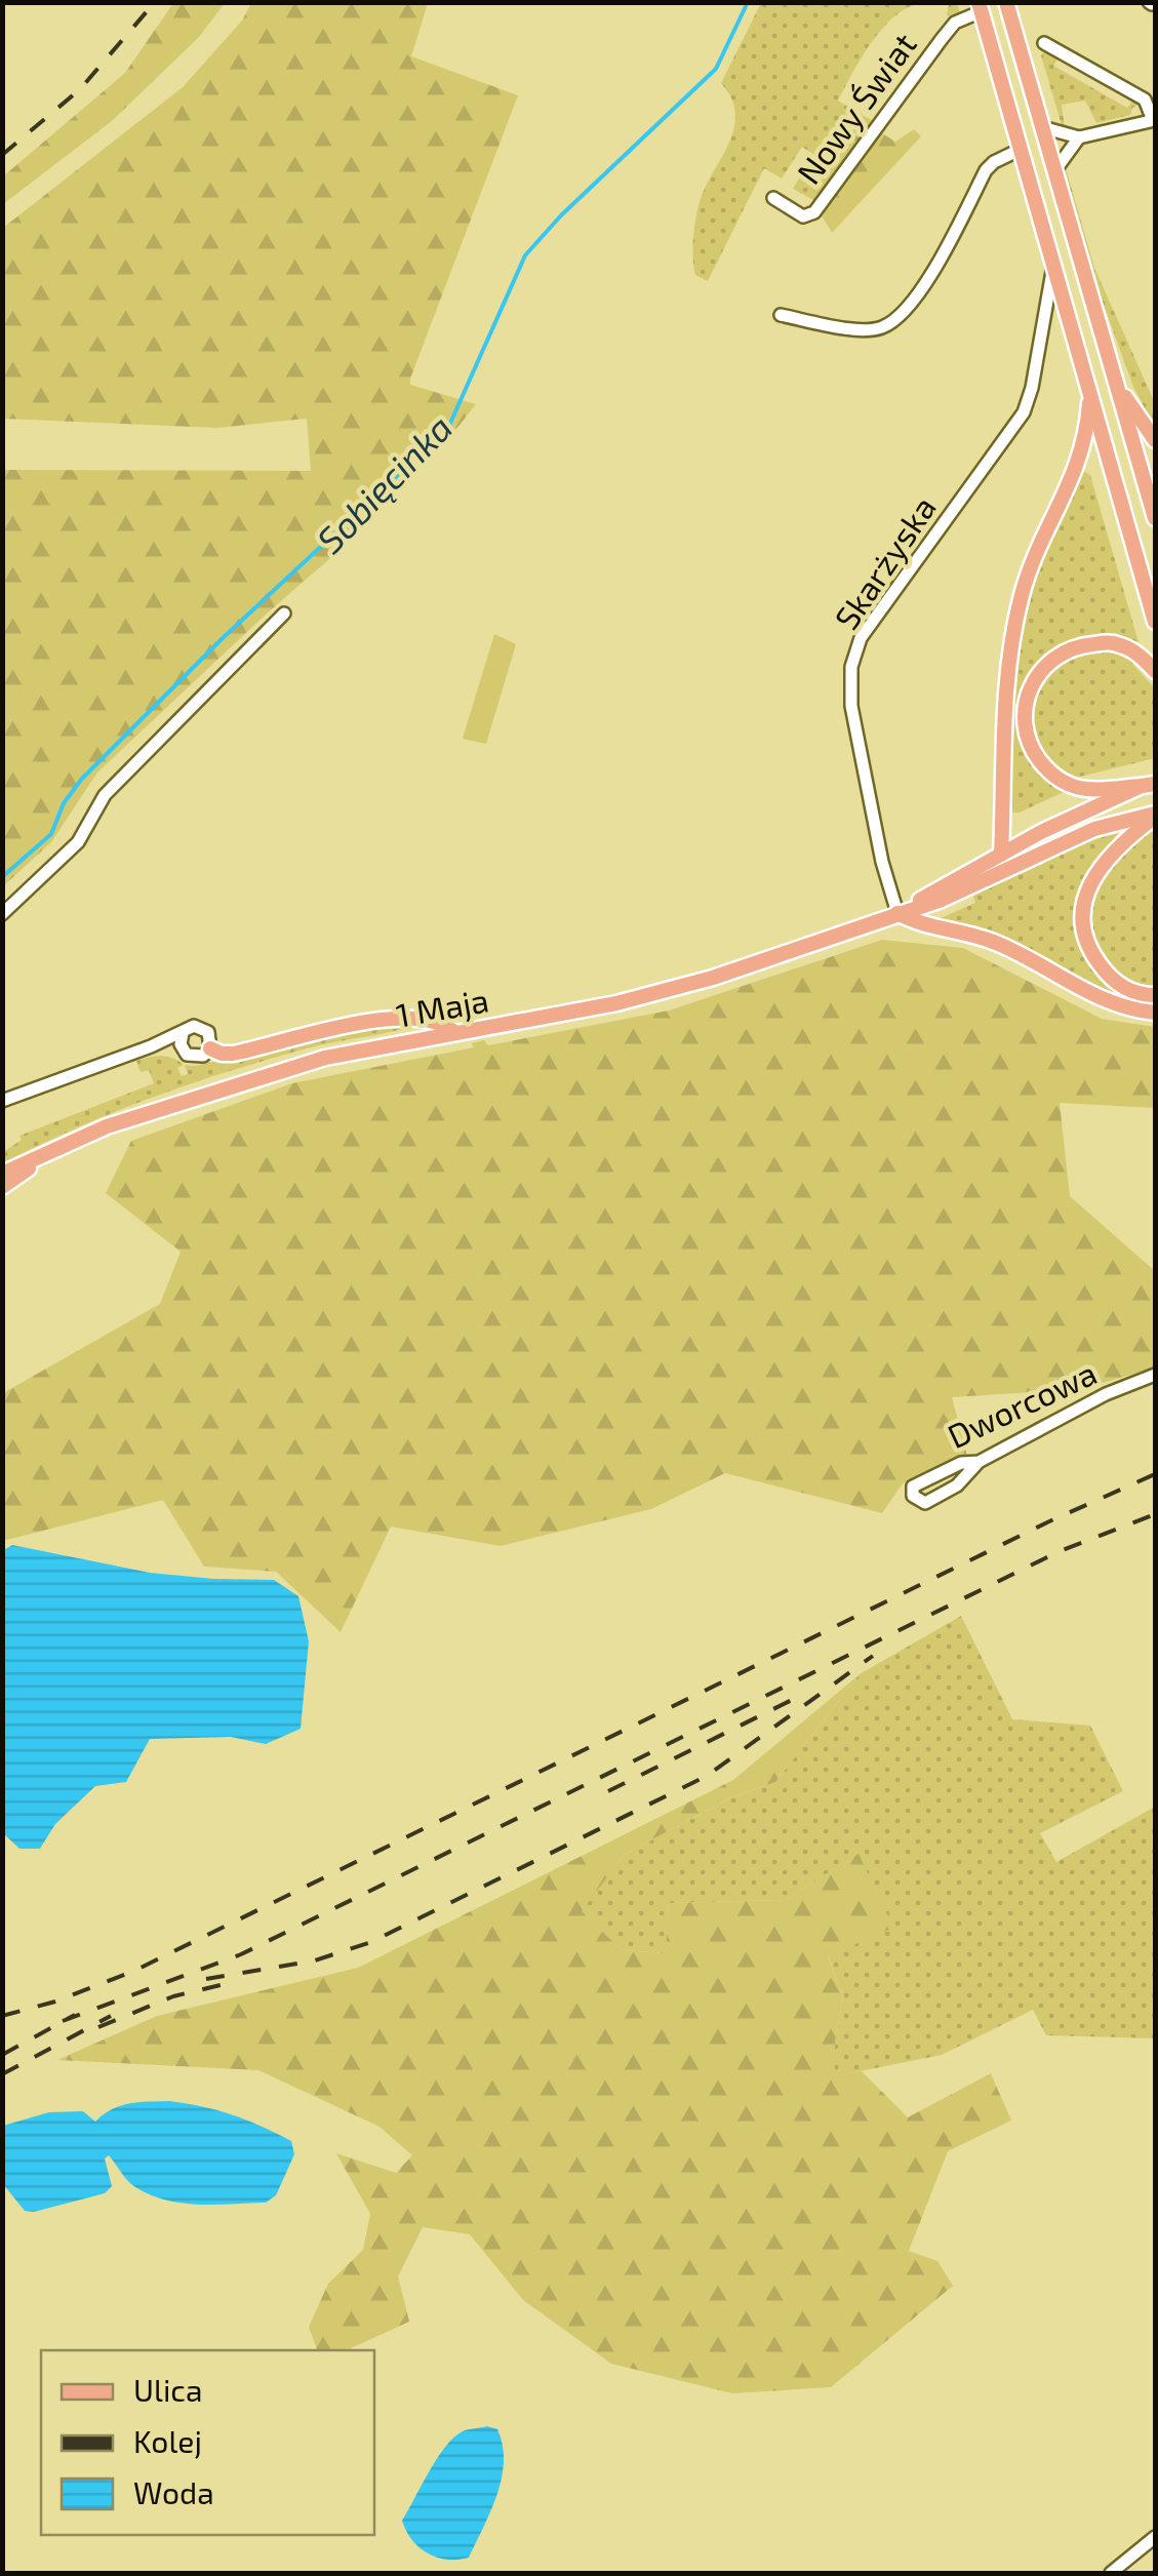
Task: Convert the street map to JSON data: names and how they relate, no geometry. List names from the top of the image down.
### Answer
{
  "streets": {
    "main road": ["1 Maja"],
    "street": ["Nowy Świat", "Skarżyska", "Dworcowa"]
  },
  "crossings": [
    ["Skarżyska", "1 Maja"]
  ],
  "water": ["Sobięcinka"],
  "legend": ["Ulica", "Kolej", "Woda"]
}
